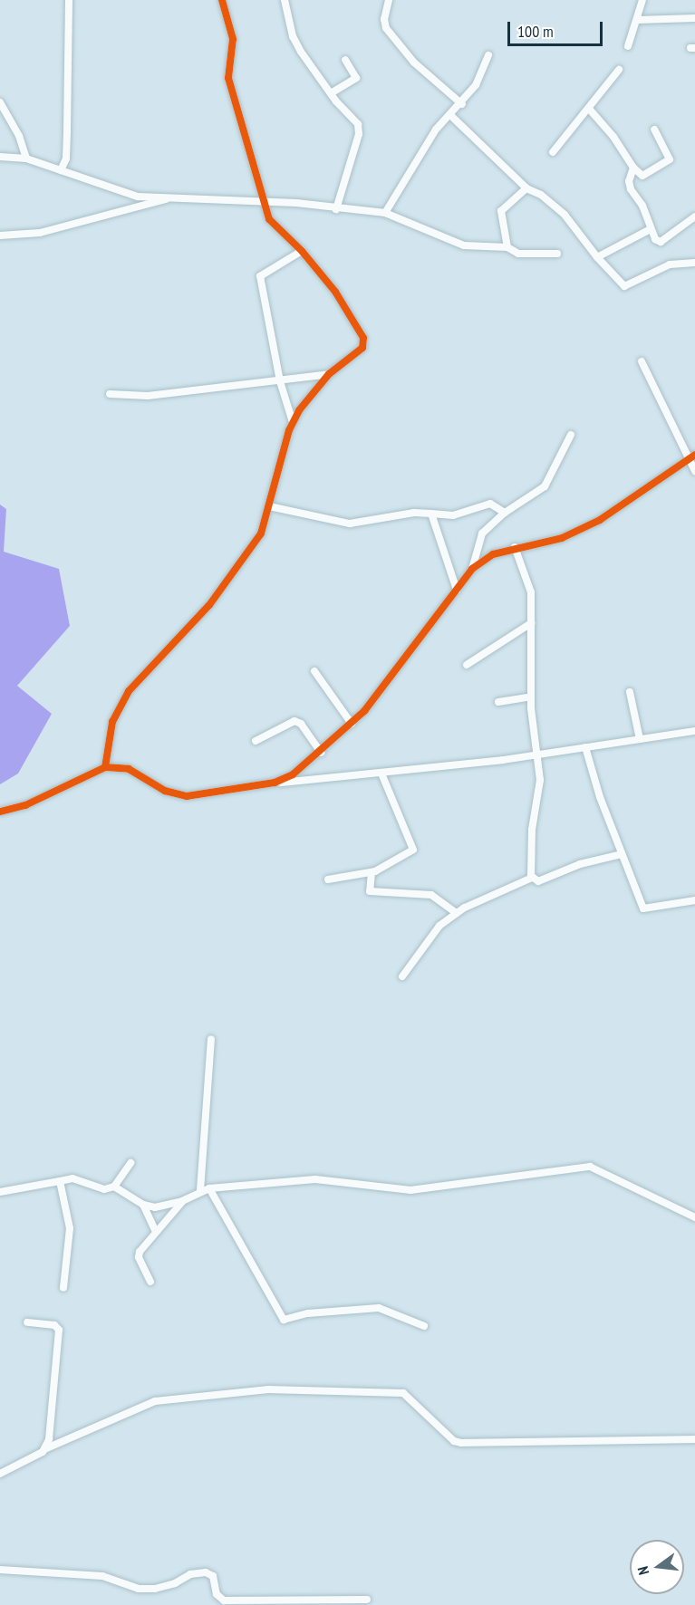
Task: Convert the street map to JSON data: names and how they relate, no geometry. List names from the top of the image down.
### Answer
{
  "scale_bar": "100 m",
  "north": "left"
}
